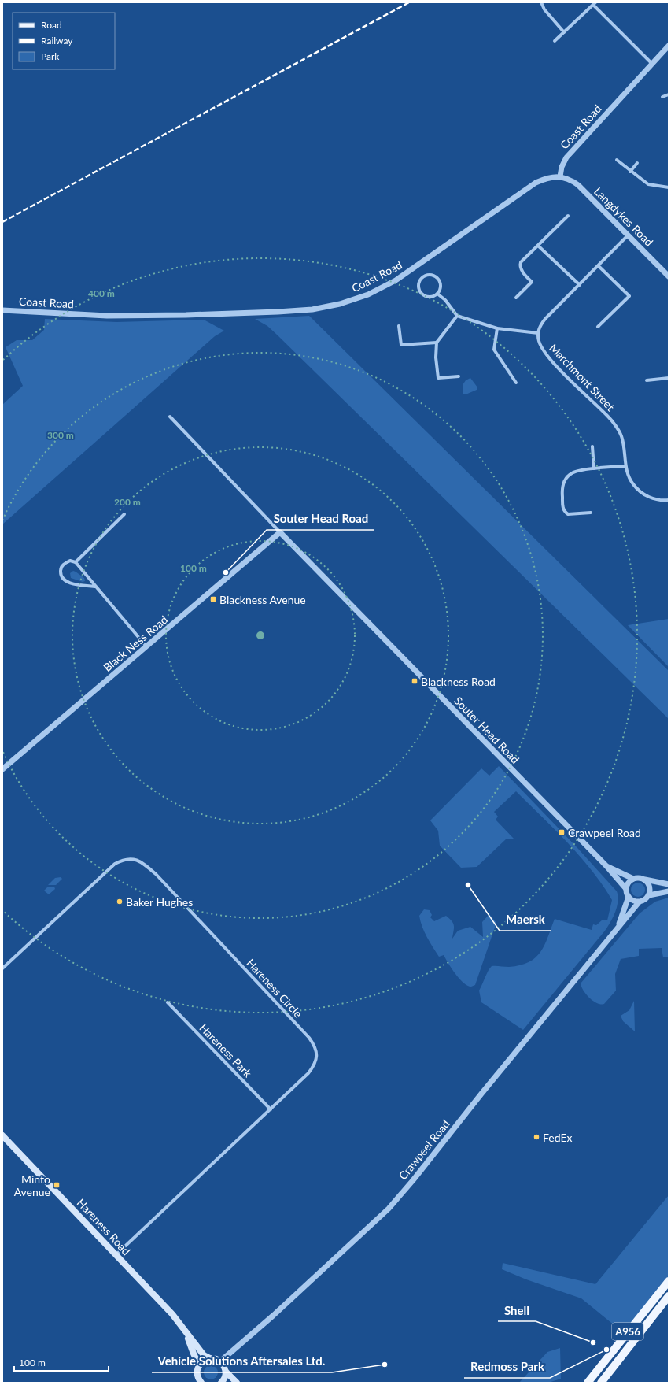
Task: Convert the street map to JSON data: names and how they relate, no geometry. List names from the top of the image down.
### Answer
{
  "streets": {
    "main road": ["Hareness Road", "A956"],
    "street": [
      "Coast Road",
      "Langdykes Road",
      "Marchmont Street",
      "Black Ness Road",
      "Souter Head Road",
      "Hareness Circle",
      "Hareness Park",
      "Crawpeel Road"
    ]
  },
  "crossings": [
    ["Coast Road", "Langdykes Road"],
    ["Black Ness Road", "Souter Head Road"],
    ["Souter Head Road", "Crawpeel Road"],
    ["Hareness Circle", "Hareness Park"],
    ["Hareness Circle", "Hareness Road"]
  ],
  "places": {
    "other": [
      "Souter Head Road",
      "Maersk",
      "Baker Hughes",
      "FedEx",
      "Shell",
      "Redmoss Park",
      "Vehicle Solutions Aftersales Ltd."
    ],
    "transit": [
      "Blackness Avenue",
      "Blackness Road",
      "Crawpeel Road",
      "Minto Avenue"
    ]
  },
  "legend": ["Road", "Railway", "Park"],
  "scale_bar": "100 m",
  "rings": [
    "400 m",
    "300 m",
    "200 m",
    "100 m"
  ]
}
